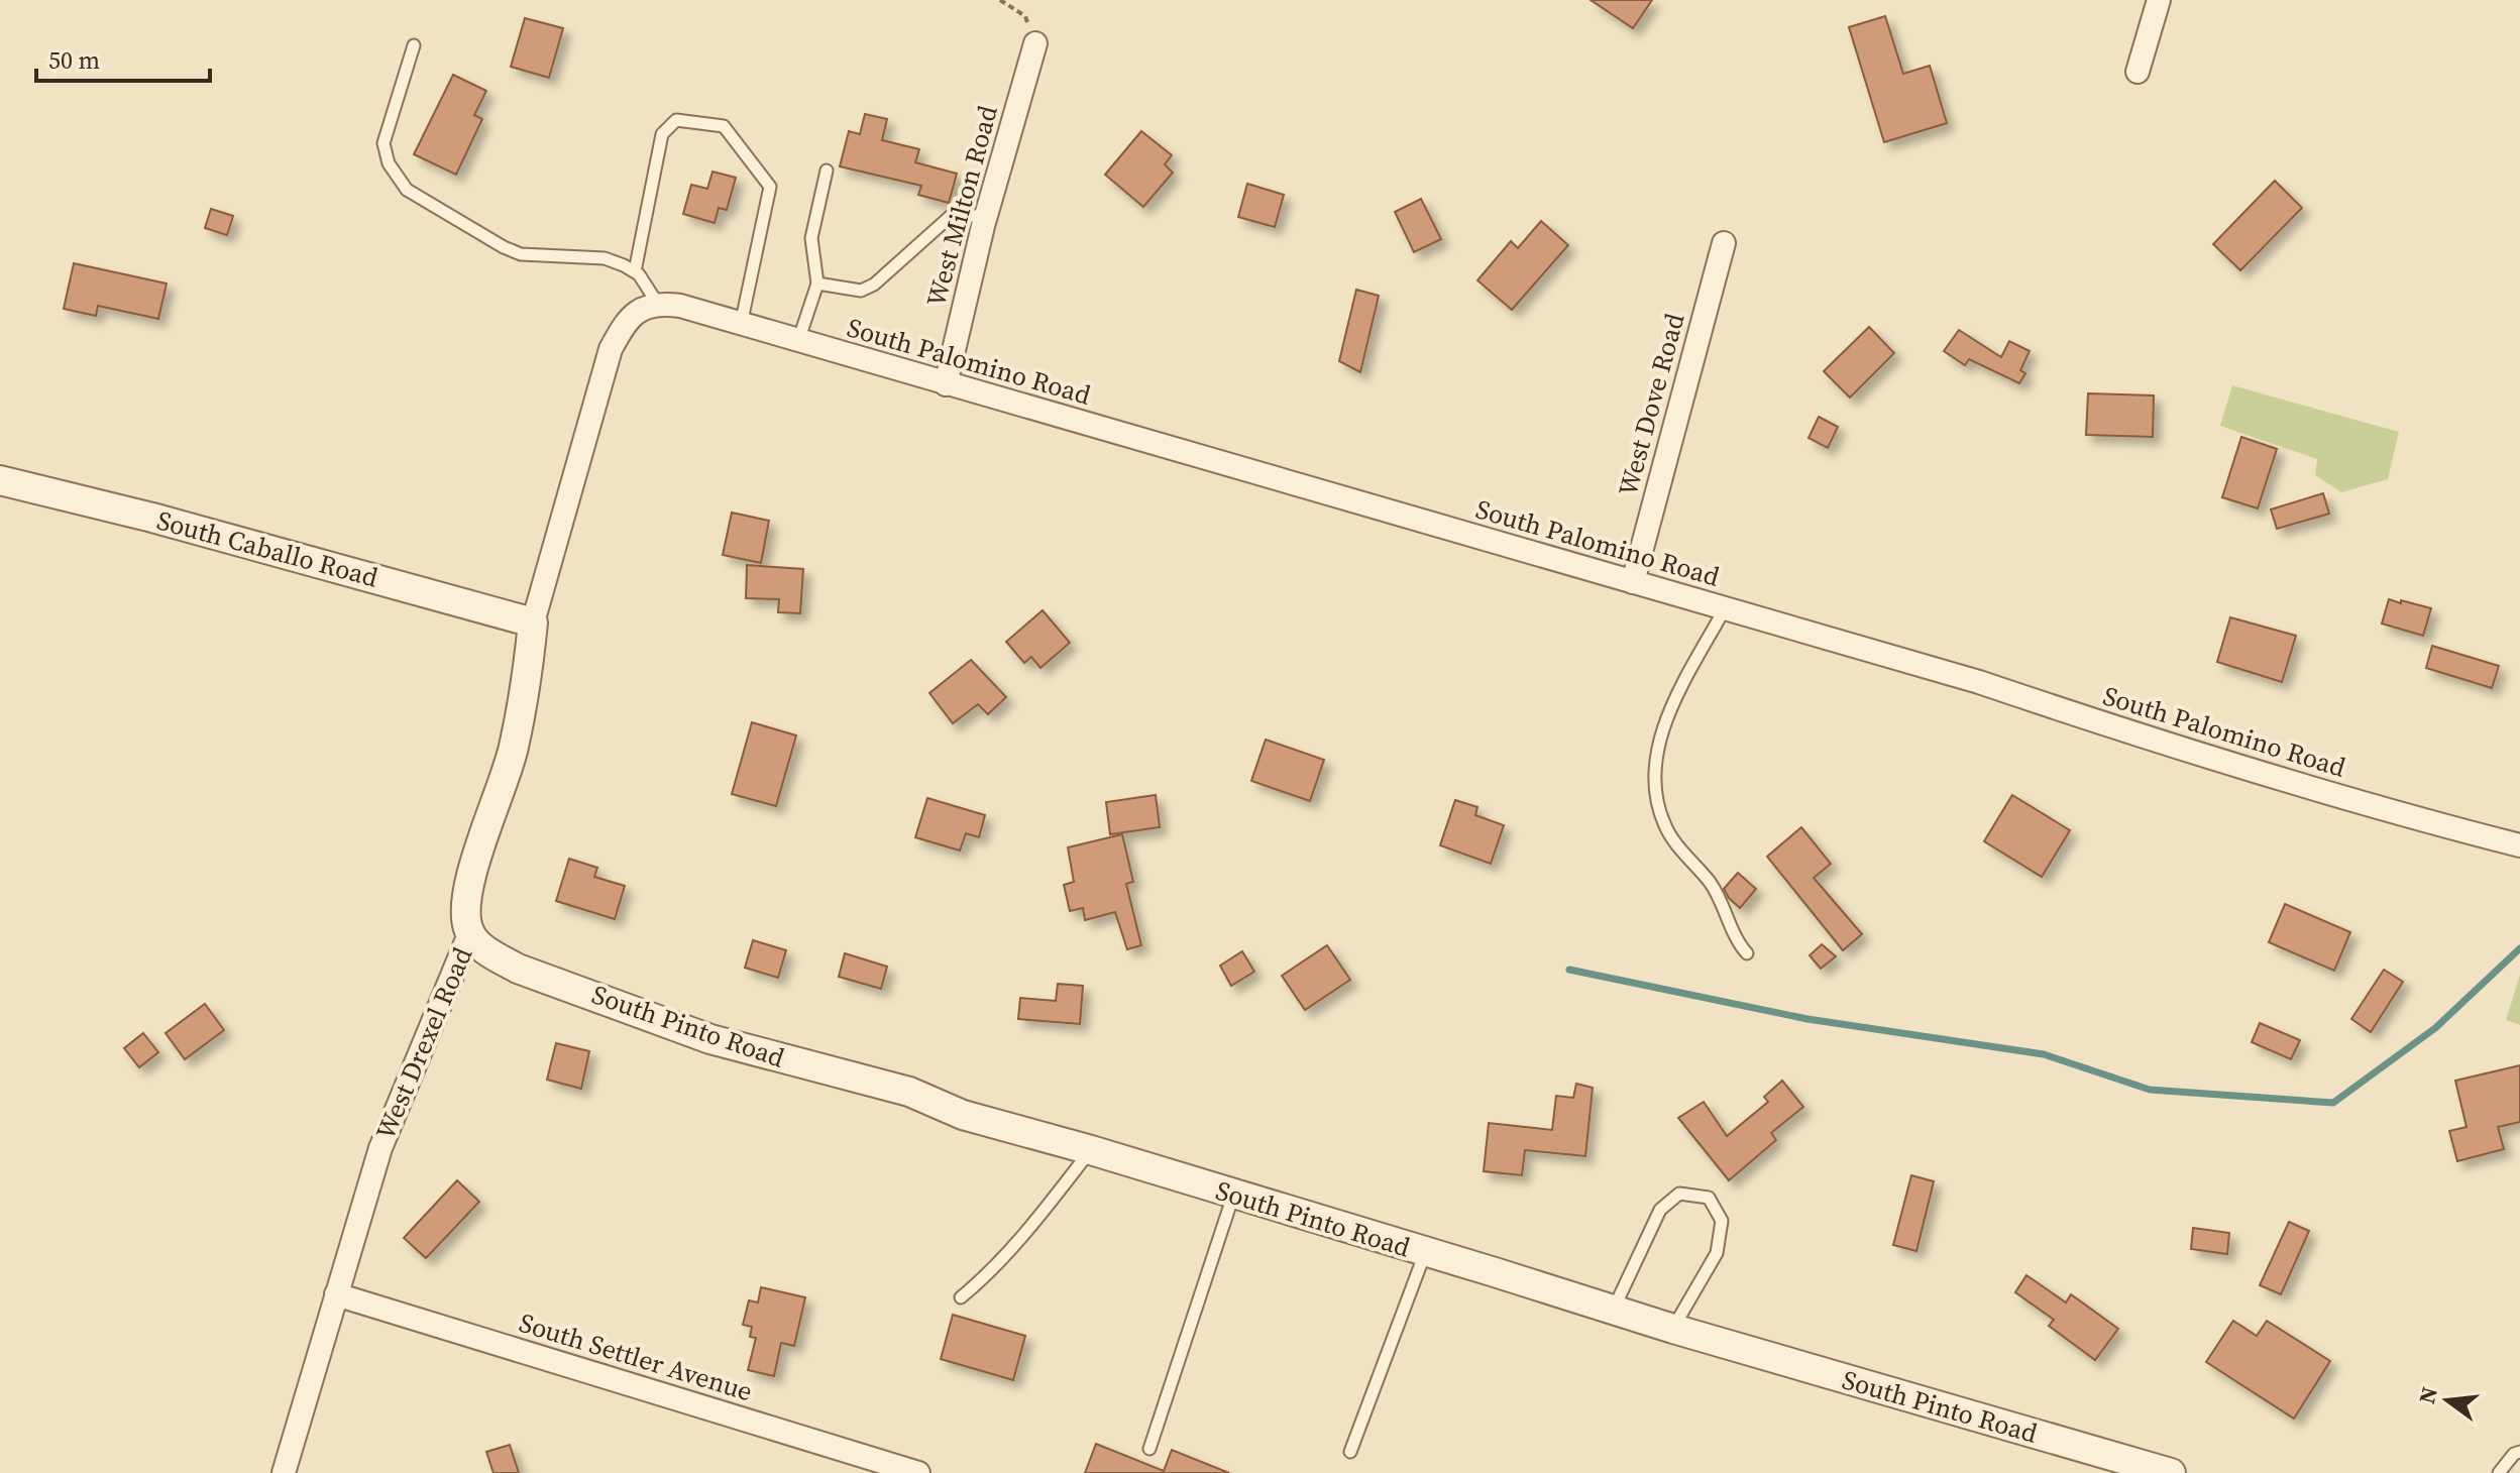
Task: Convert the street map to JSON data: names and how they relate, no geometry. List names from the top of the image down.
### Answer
{
  "streets": {
    "street": [
      "West Milton Road",
      "South Palomino Road",
      "West Dove Road",
      "South Caballo Road",
      "South Pinto Road",
      "West Drexel Road",
      "South Settler Avenue"
    ]
  },
  "crossings": [
    ["West Milton Road", "South Palomino Road"],
    ["South Palomino Road", "West Dove Road"],
    ["South Palomino Road", "West Drexel Road"],
    ["South Caballo Road", "West Drexel Road"],
    ["South Pinto Road", "West Drexel Road"],
    ["West Drexel Road", "South Settler Avenue"]
  ],
  "scale_bar": "50 m",
  "north": "left"
}
